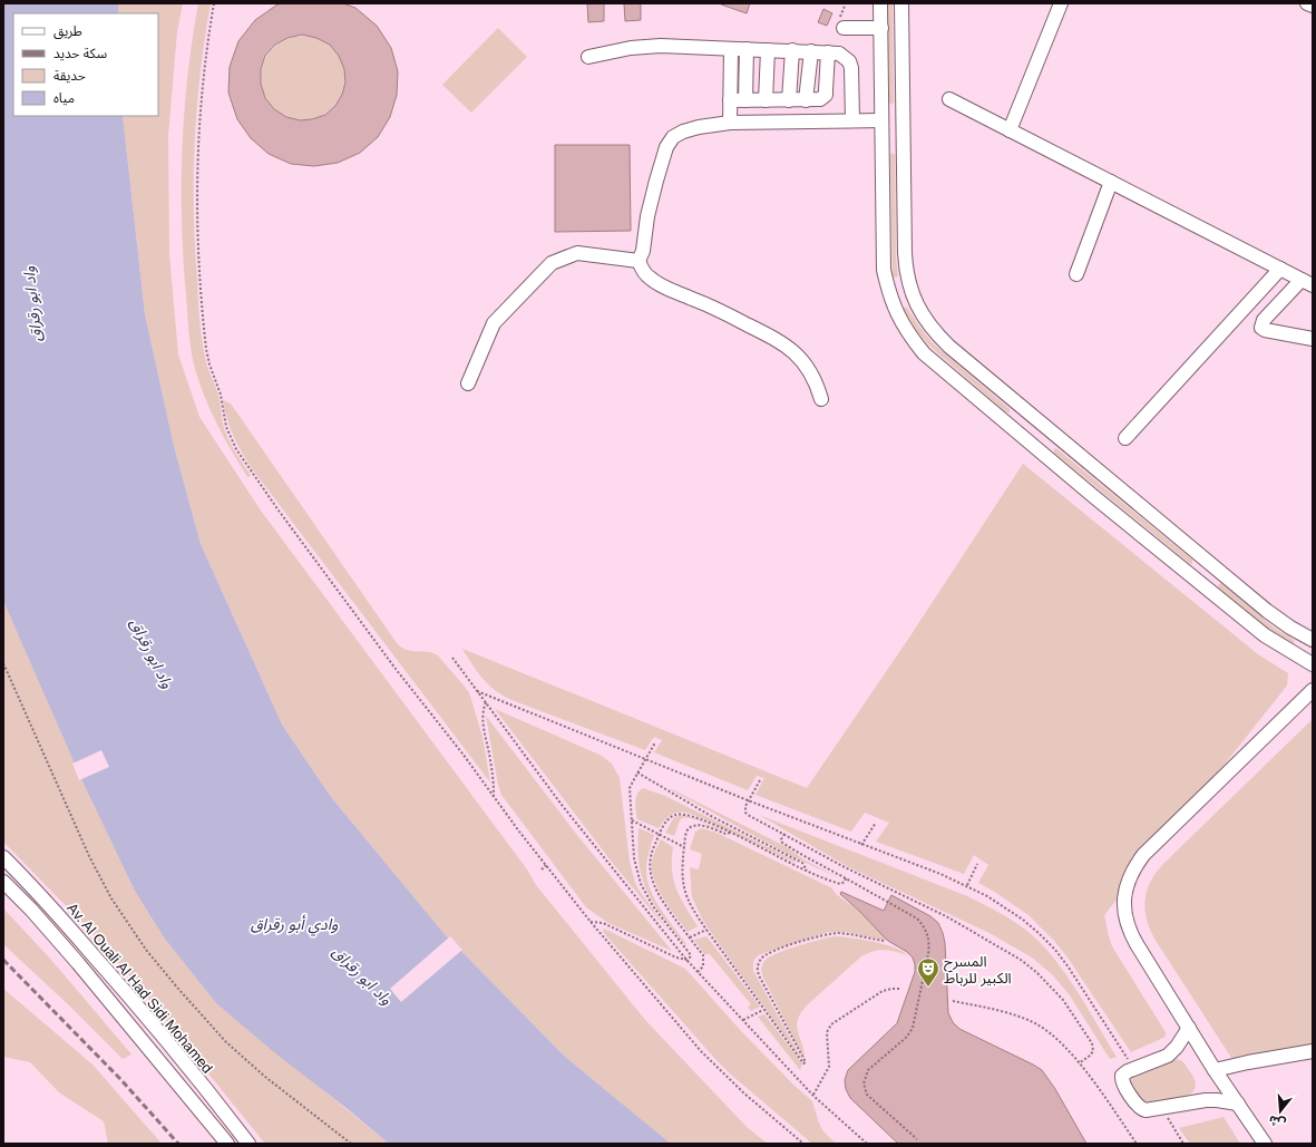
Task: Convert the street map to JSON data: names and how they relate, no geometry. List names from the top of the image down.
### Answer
{
  "streets": {
    "street": ["Av. Al Ouali Al Had Sidi Mohamed"]
  },
  "water": ["واد ابو رقراق", "وادي أبو رقراق"],
  "places": {
    "theatre": ["المسرح الكبير للرباط"]
  },
  "legend": [
    "طريق",
    "سكة حديد",
    "حديقة",
    "مياه"
  ],
  "north": "bottom"
}
